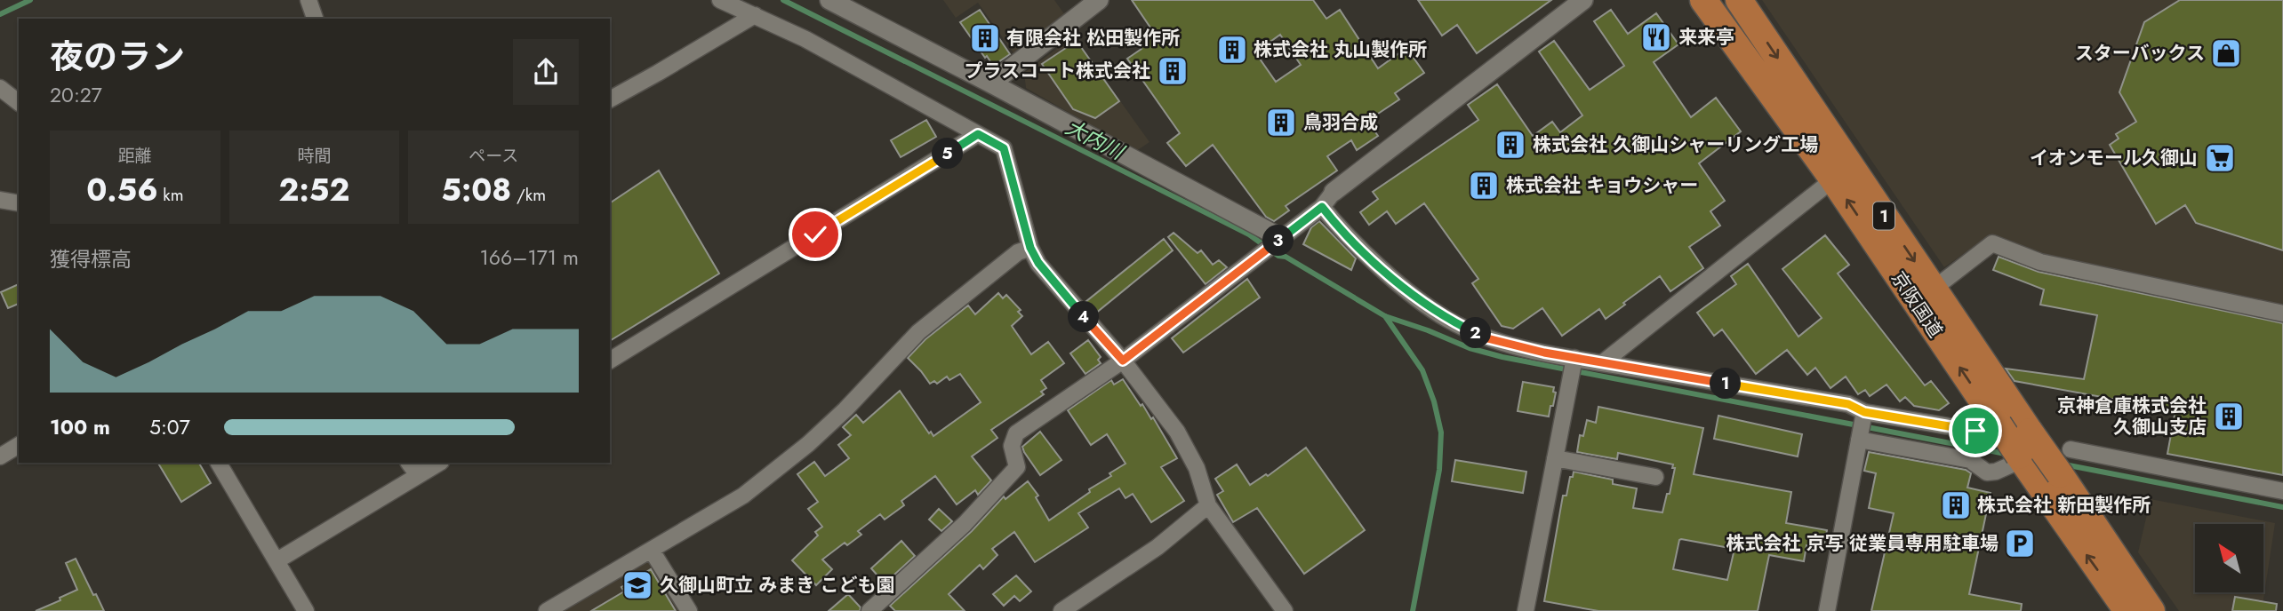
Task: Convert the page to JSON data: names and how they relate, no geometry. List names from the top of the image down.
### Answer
{
  "streets": {
    "highway": ["1", "京阪国道"]
  },
  "water": ["大内川"],
  "places": {
    "restaurant": ["来来亭"],
    "building": [
      "有限会社 松田製作所",
      "株式会社 丸山製作所",
      "プラスコート株式会社",
      "鳥羽合成",
      "株式会社 久御山シャーリング工場",
      "株式会社 キョウシャー",
      "京神倉庫株式会社 久御山支店",
      "株式会社 新田製作所"
    ],
    "shop": ["スターバックス"],
    "supermarket": ["イオンモール久御山"],
    "parking": ["株式会社 京写 従業員専用駐車場"],
    "school or university": ["久御山町立 みまき こども園"]
  },
  "north": "top left",
  "page": {
    "heading": ["夜のラン", "20:27"],
    "stats": [
      ["距離", "0.56 km"],
      ["時間", "2:52"],
      ["ペース", "5:08 /km"]
    ],
    "pins": [
      "5",
      "3",
      "4",
      "2",
      "1"
    ],
    "chart": ["獲得標高", "166–171 m"],
    "list": [
      {
        "name": "100 m",
        "note": "5:07"
      }
    ]
  }
}
